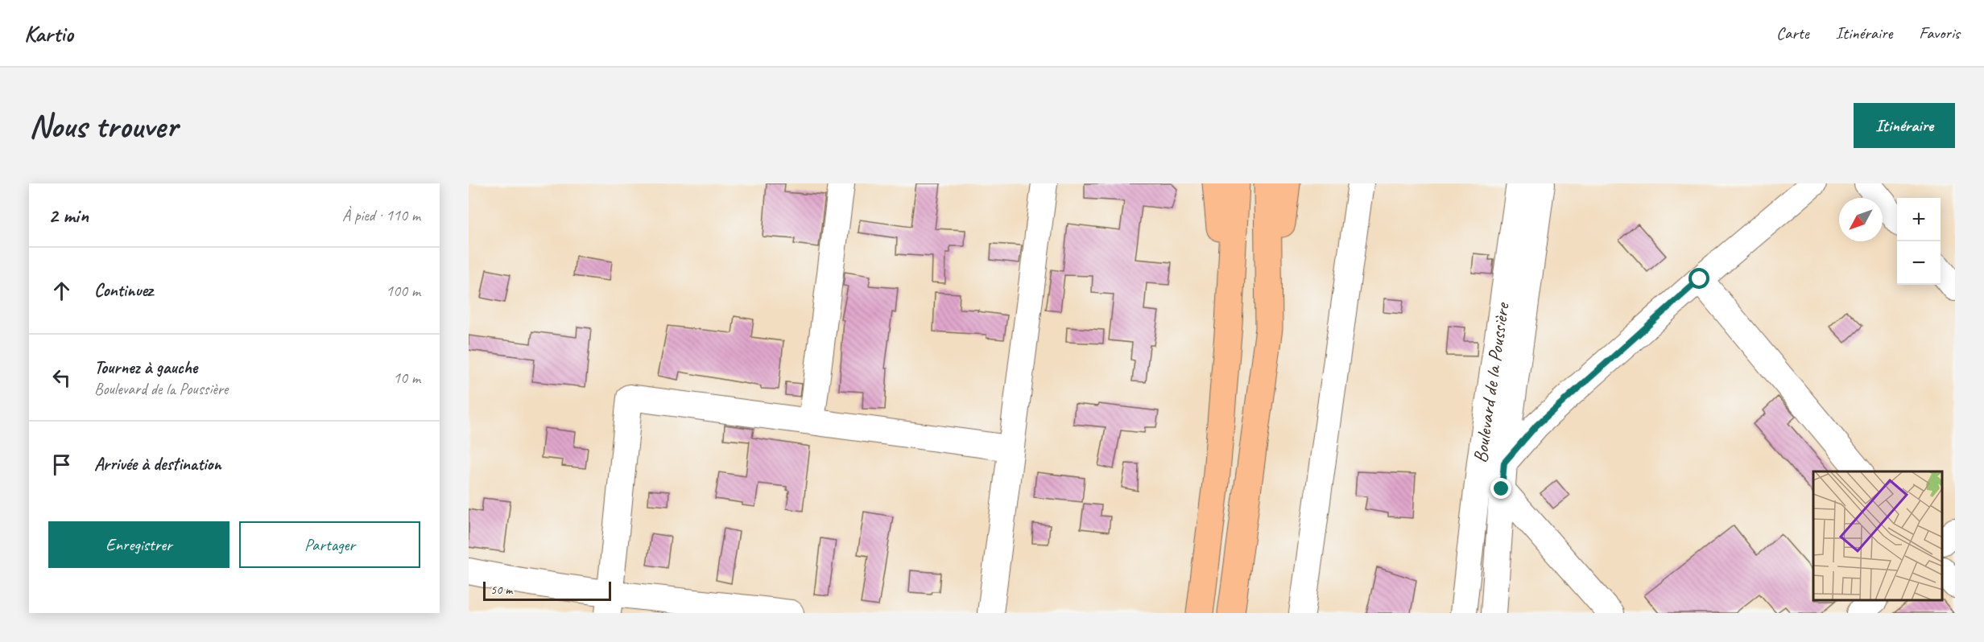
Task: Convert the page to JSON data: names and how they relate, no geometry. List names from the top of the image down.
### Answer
{
  "streets": {
    "street": ["Boulevard de la Poussière"]
  },
  "scale_bar": "50 m",
  "north": "bottom left",
  "page": {
    "header": "Kartio",
    "nav": ["Carte", "Itinéraire", "Favoris"],
    "buttons": [
      "Itinéraire",
      ["Enregistrer", "Partager"]
    ],
    "title": "Nous trouver",
    "heading": ["2 min", "À pied · 110 m"],
    "map_buttons": ["+", "−"],
    "list": [
      ["Continuez", "100 m"],
      ["Tournez à gauche", "Boulevard de la Poussière", "10 m"],
      "Arrivée à destination"
    ],
    "scale": "50 m"
  }
}
